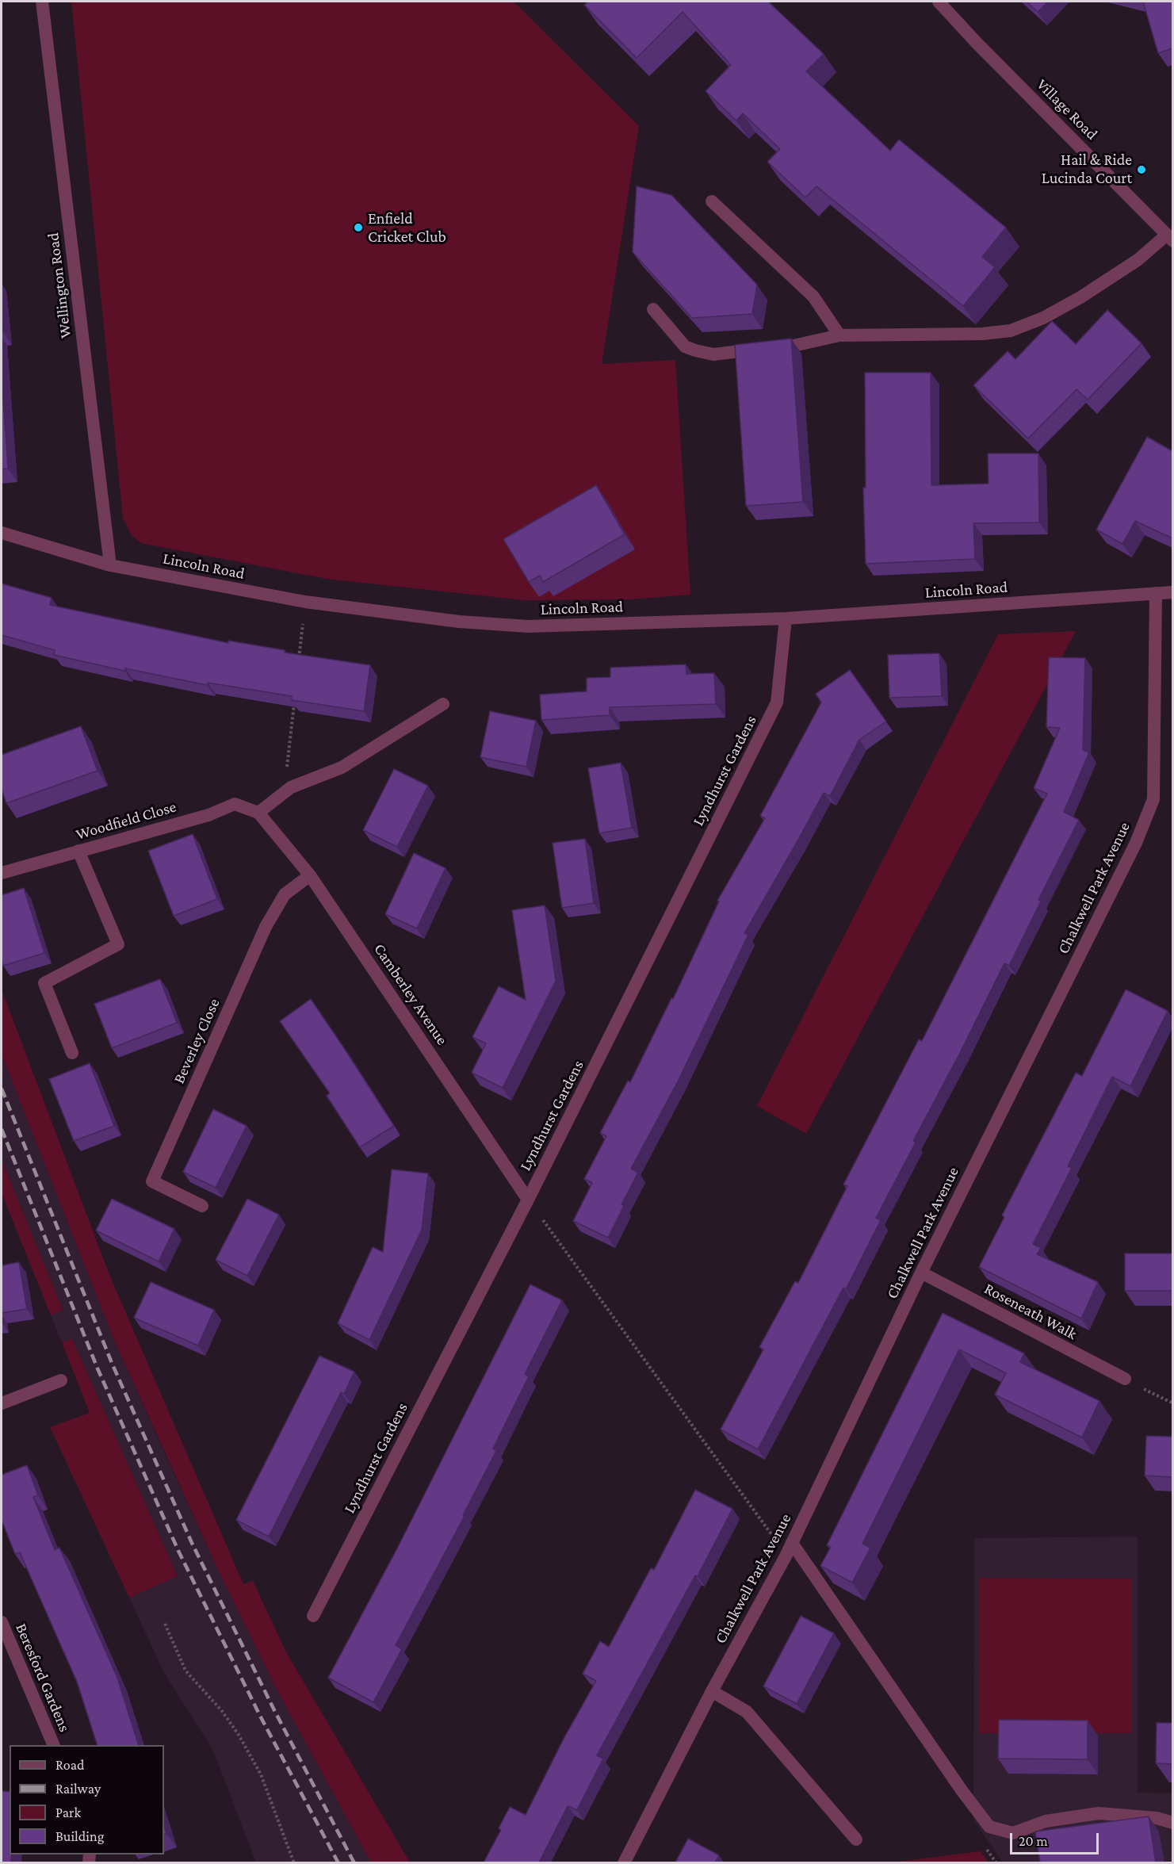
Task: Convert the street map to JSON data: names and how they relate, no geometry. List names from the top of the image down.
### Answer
{
  "streets": {
    "street": [
      "Village Road",
      "Wellington Road",
      "Lincoln Road",
      "Lyndhurst Gardens",
      "Woodfield Close",
      "Chalkwell Park Avenue",
      "Camberley Avenue",
      "Beverley Close",
      "Roseneath Walk",
      "Beresford Gardens"
    ]
  },
  "crossings": [
    ["Wellington Road", "Lincoln Road"],
    ["Lincoln Road", "Lyndhurst Gardens"],
    ["Lincoln Road", "Chalkwell Park Avenue"],
    ["Lyndhurst Gardens", "Camberley Avenue"],
    ["Woodfield Close", "Camberley Avenue"],
    ["Chalkwell Park Avenue", "Roseneath Walk"],
    ["Camberley Avenue", "Beverley Close"]
  ],
  "places": ["Hail & Ride Lucinda Court", "Enfield Cricket Club"],
  "legend": [
    "Road",
    "Railway",
    "Park",
    "Building"
  ],
  "scale_bar": "20 m"
}
